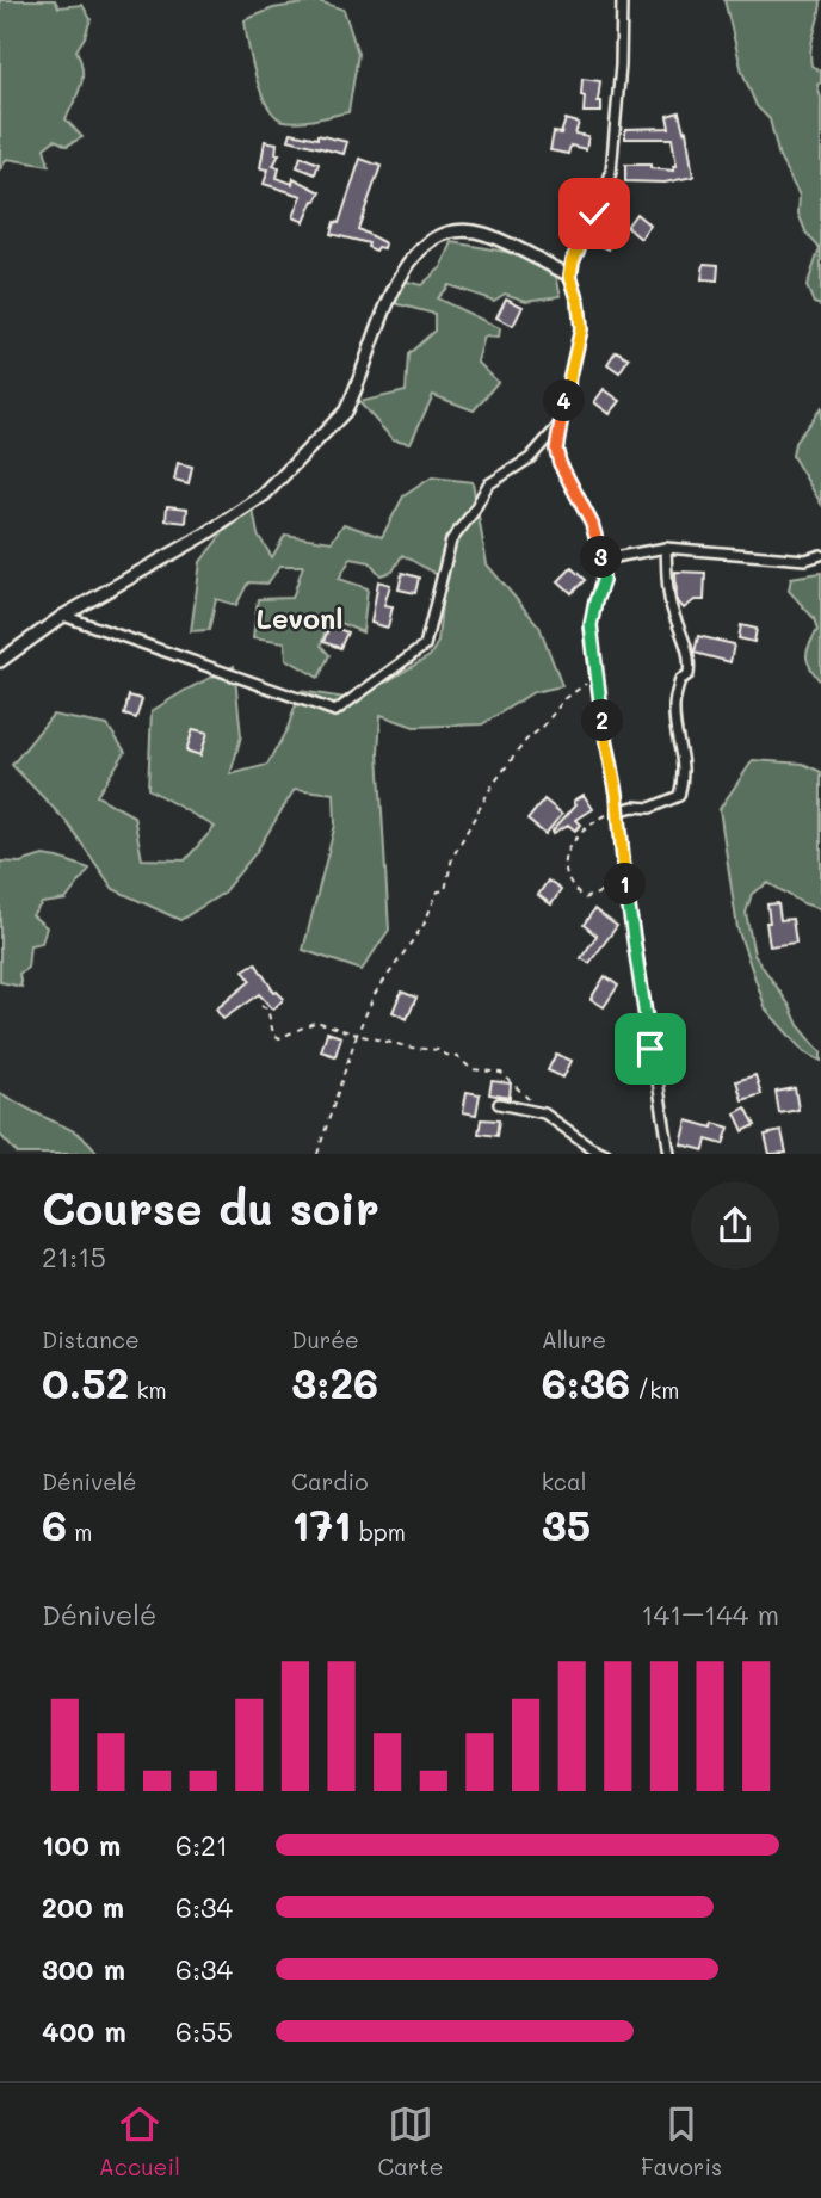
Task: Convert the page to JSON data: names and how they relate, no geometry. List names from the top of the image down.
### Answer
{
  "districts": ["Levonl"],
  "page": {
    "pins": [
      "4",
      "3",
      "2",
      "1"
    ],
    "heading": ["Course du soir", "21:15"],
    "stats": [
      ["Distance", "0.52 km"],
      ["Durée", "3:26"],
      ["Allure", "6:36 /km"],
      ["Dénivelé", "6 m"],
      ["Cardio", "171 bpm"],
      ["kcal", "35"]
    ],
    "chart": ["Dénivelé", "141–144 m"],
    "list": [
      {
        "name": "100 m",
        "note": "6:21"
      },
      {
        "name": "200 m",
        "note": "6:34"
      },
      {
        "name": "300 m",
        "note": "6:34"
      },
      {
        "name": "400 m",
        "note": "6:55"
      }
    ],
    "tabs": ["Accueil", "Carte", "Favoris"]
  }
}
